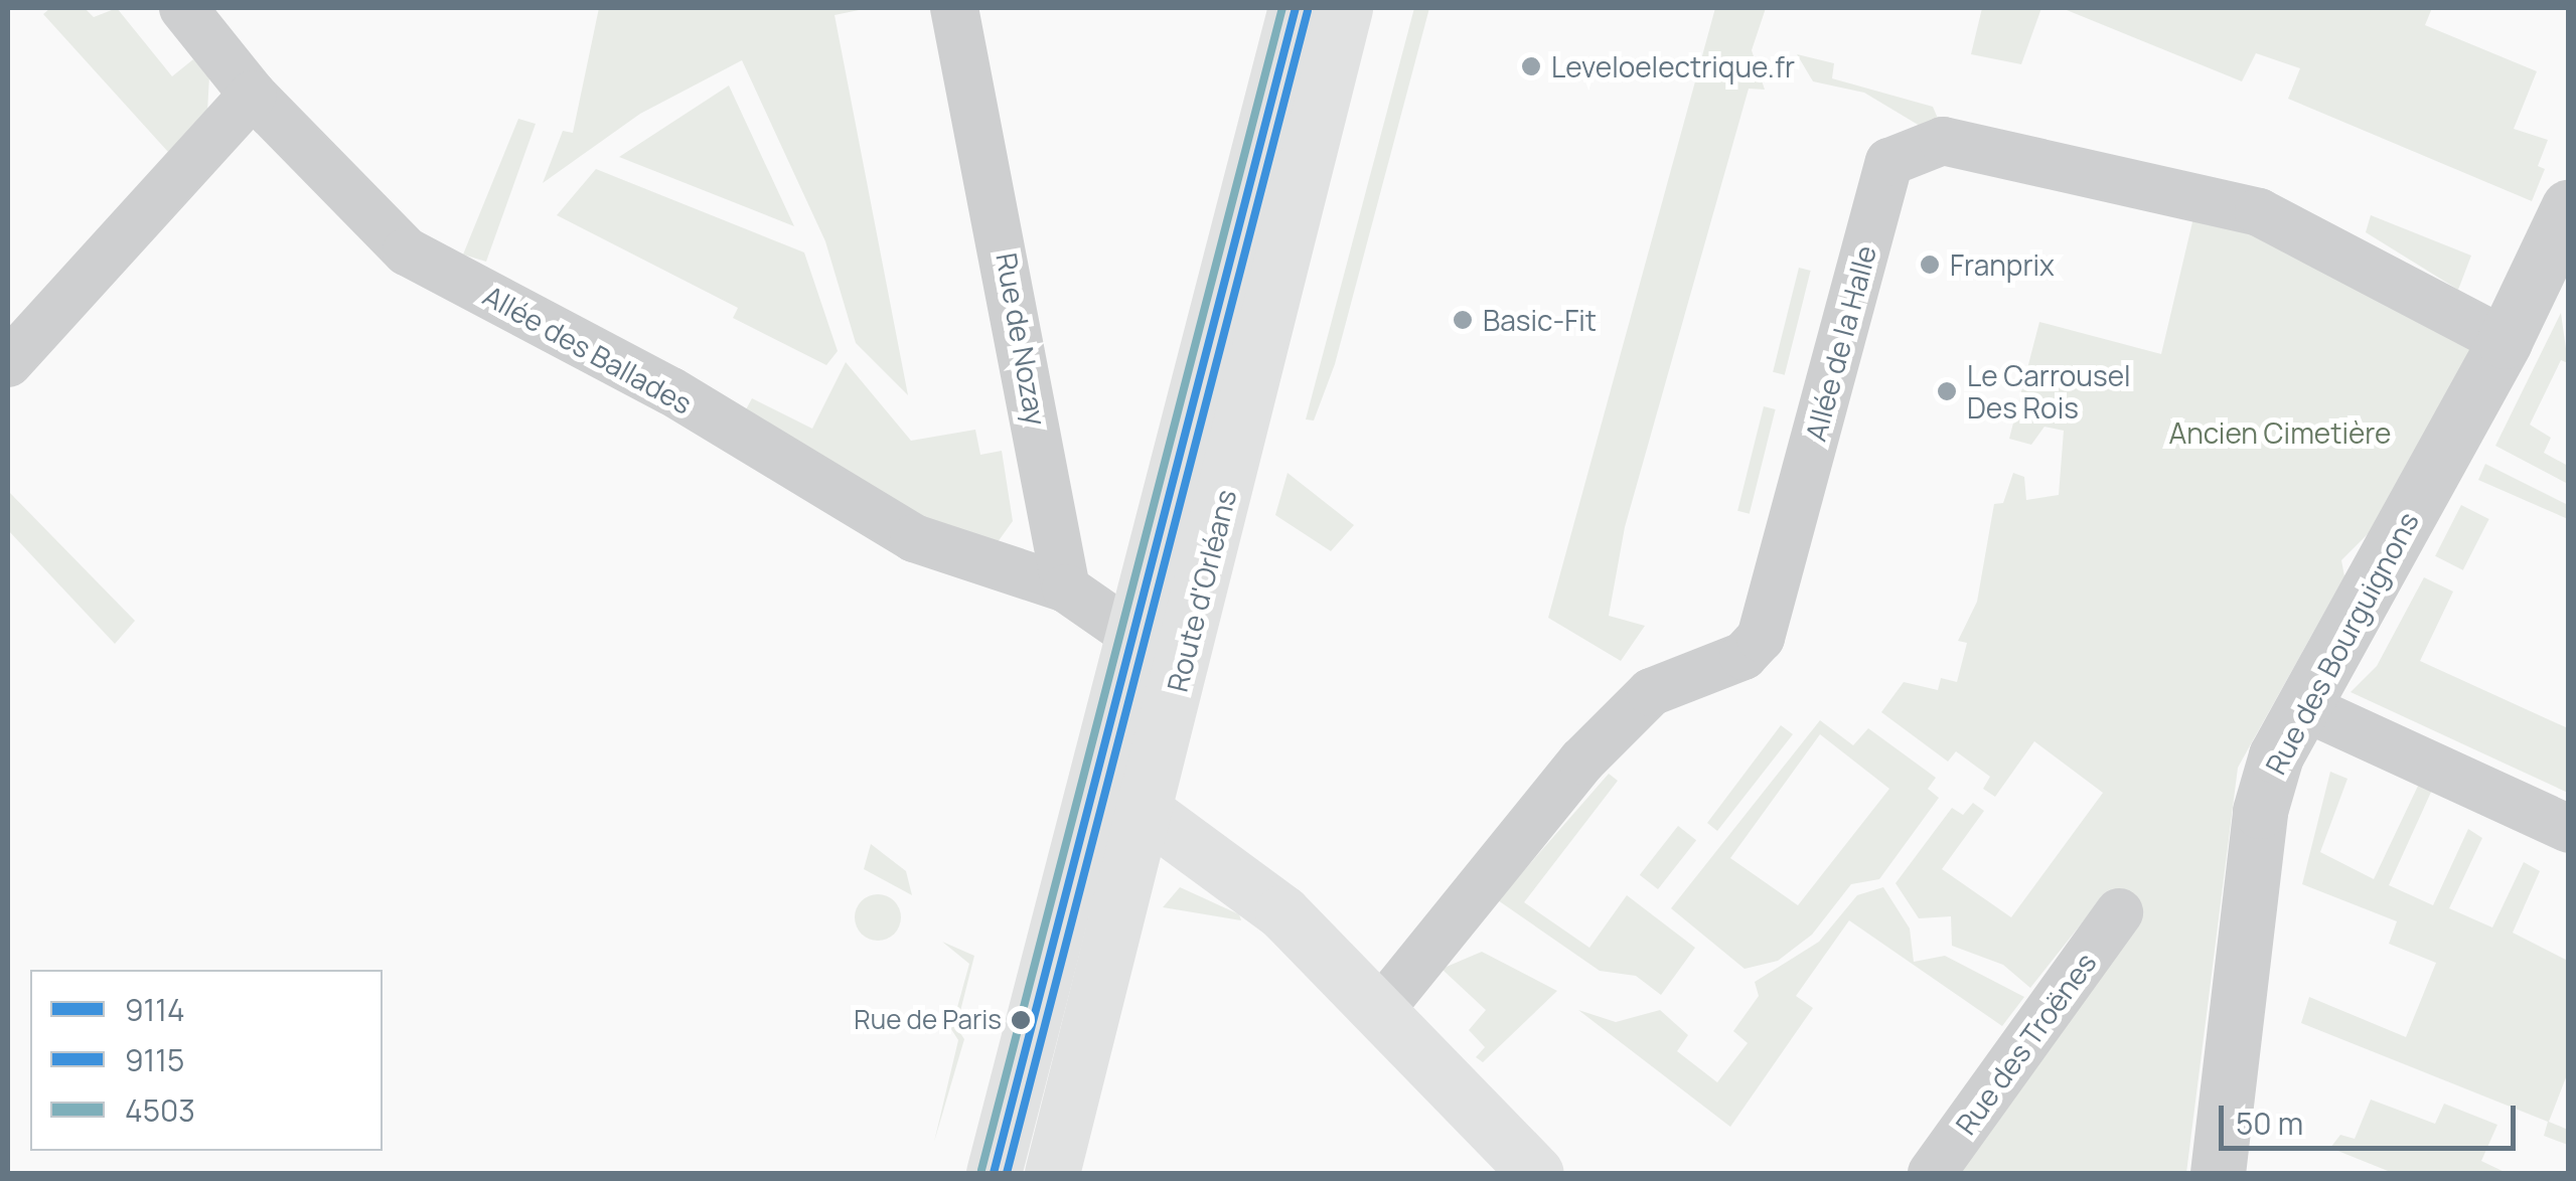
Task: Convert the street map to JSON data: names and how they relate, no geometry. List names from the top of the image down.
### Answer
{
  "streets": {
    "main road": ["Route d'Orléans"],
    "street": [
      "Rue de Nozay",
      "Allée de la Halle",
      "Allée des Ballades",
      "Rue des Bourguignons",
      "Rue des Troënes"
    ]
  },
  "crossings": [
    ["Rue de Nozay", "Allée des Ballades"],
    ["Allée de la Halle", "Rue des Bourguignons"]
  ],
  "parks": ["Ancien Cimetière"],
  "places": [
    "Leveloelectrique.fr",
    "Franprix",
    "Basic-Fit",
    "Le Carrousel Des Rois",
    "Rue de Paris"
  ],
  "lines": ["transit line 9114", "transit line 4503", "transit line 9115"],
  "legend": ["9114", "9115", "4503"],
  "scale_bar": "50 m"
}
